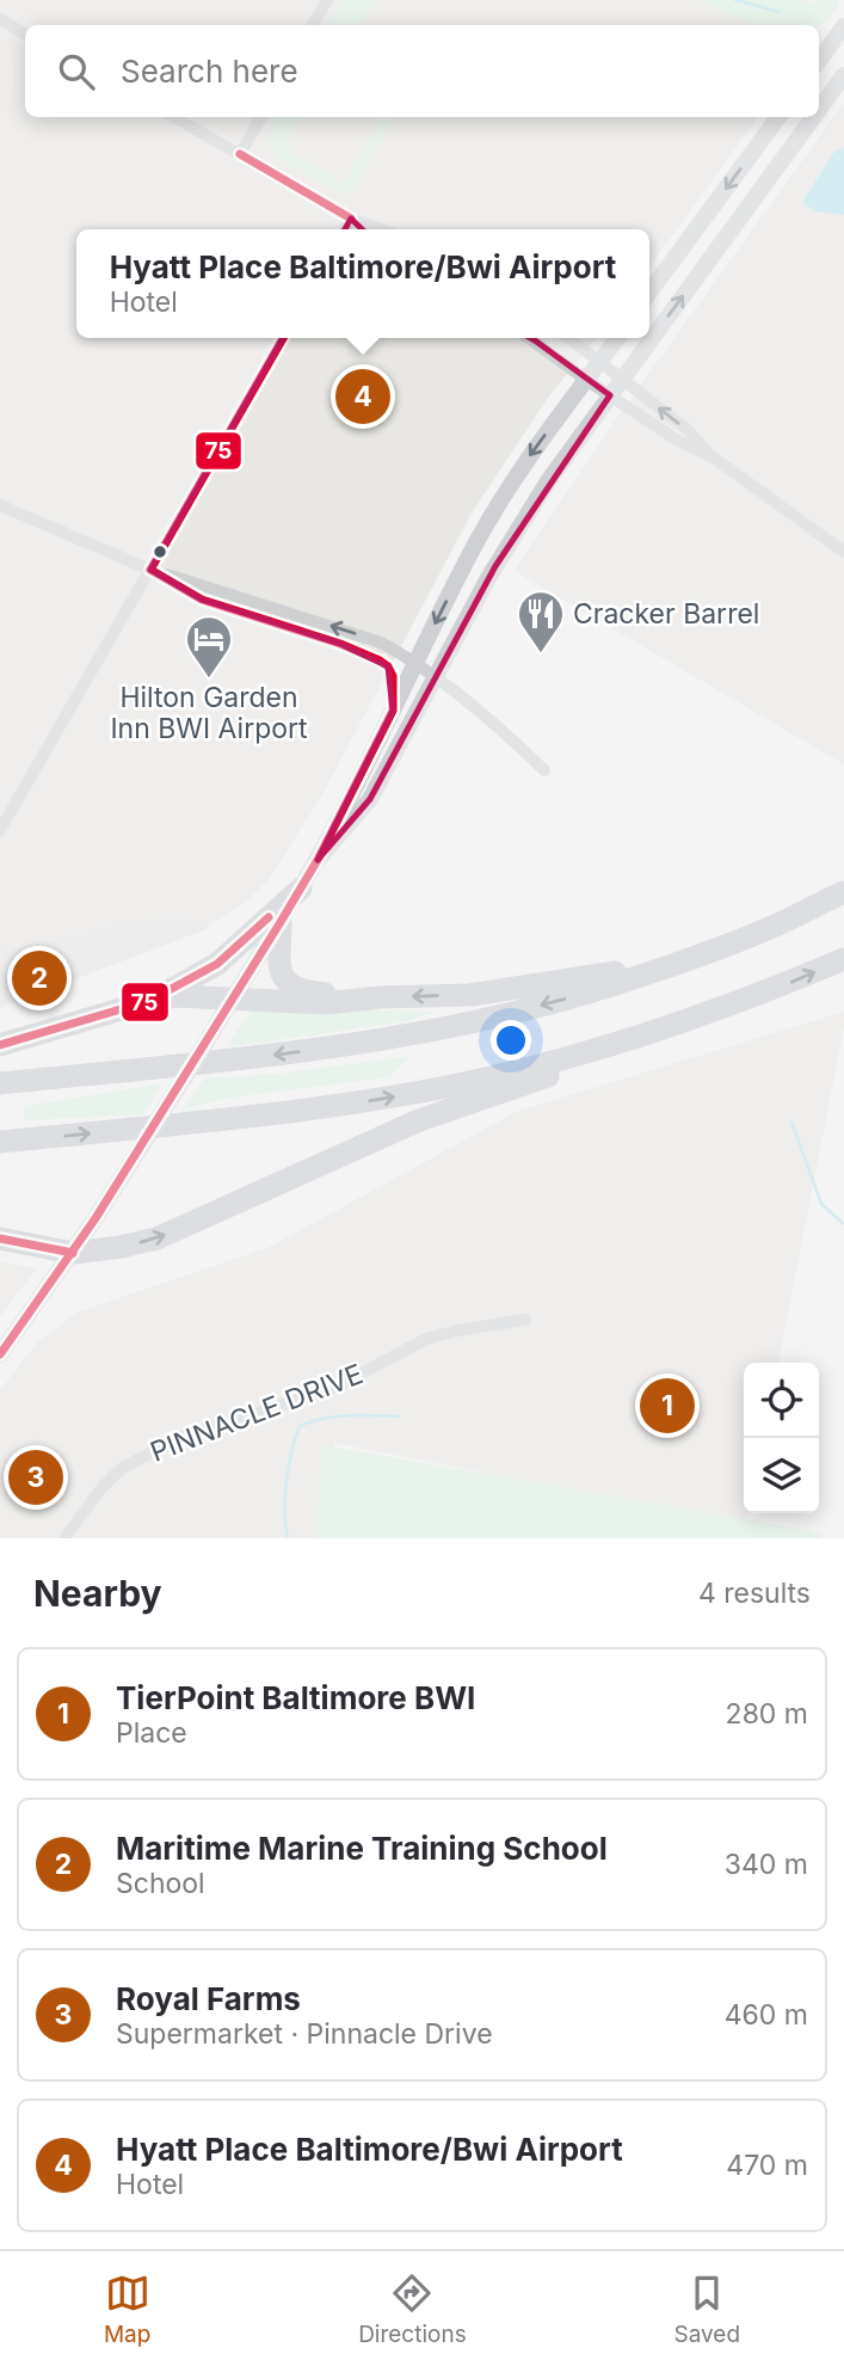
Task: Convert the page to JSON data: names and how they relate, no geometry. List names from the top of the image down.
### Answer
{
  "streets": {
    "street": ["PINNACLE DRIVE"]
  },
  "places": {
    "restaurant": ["Cracker Barrel"],
    "hotel": ["Hilton Garden Inn BWI Airport"]
  },
  "lines": ["transit line 75"],
  "page": {
    "search": "Search here",
    "popup": ["Hyatt Place Baltimore/Bwi Airport", "Hotel"],
    "pins": [
      "4",
      "2",
      "1",
      "3"
    ],
    "heading": ["Nearby", "4 results"],
    "list": [
      {
        "mark": "1",
        "name": "TierPoint Baltimore BWI",
        "note": "Place",
        "value": "280 m"
      },
      {
        "mark": "2",
        "name": "Maritime Marine Training School",
        "note": "School",
        "value": "340 m"
      },
      {
        "mark": "3",
        "name": "Royal Farms",
        "note": "Supermarket · Pinnacle Drive",
        "value": "460 m"
      },
      {
        "mark": "4",
        "name": "Hyatt Place Baltimore/Bwi Airport",
        "note": "Hotel",
        "value": "470 m"
      }
    ],
    "nav": ["Map", "Directions", "Saved"]
  }
}
